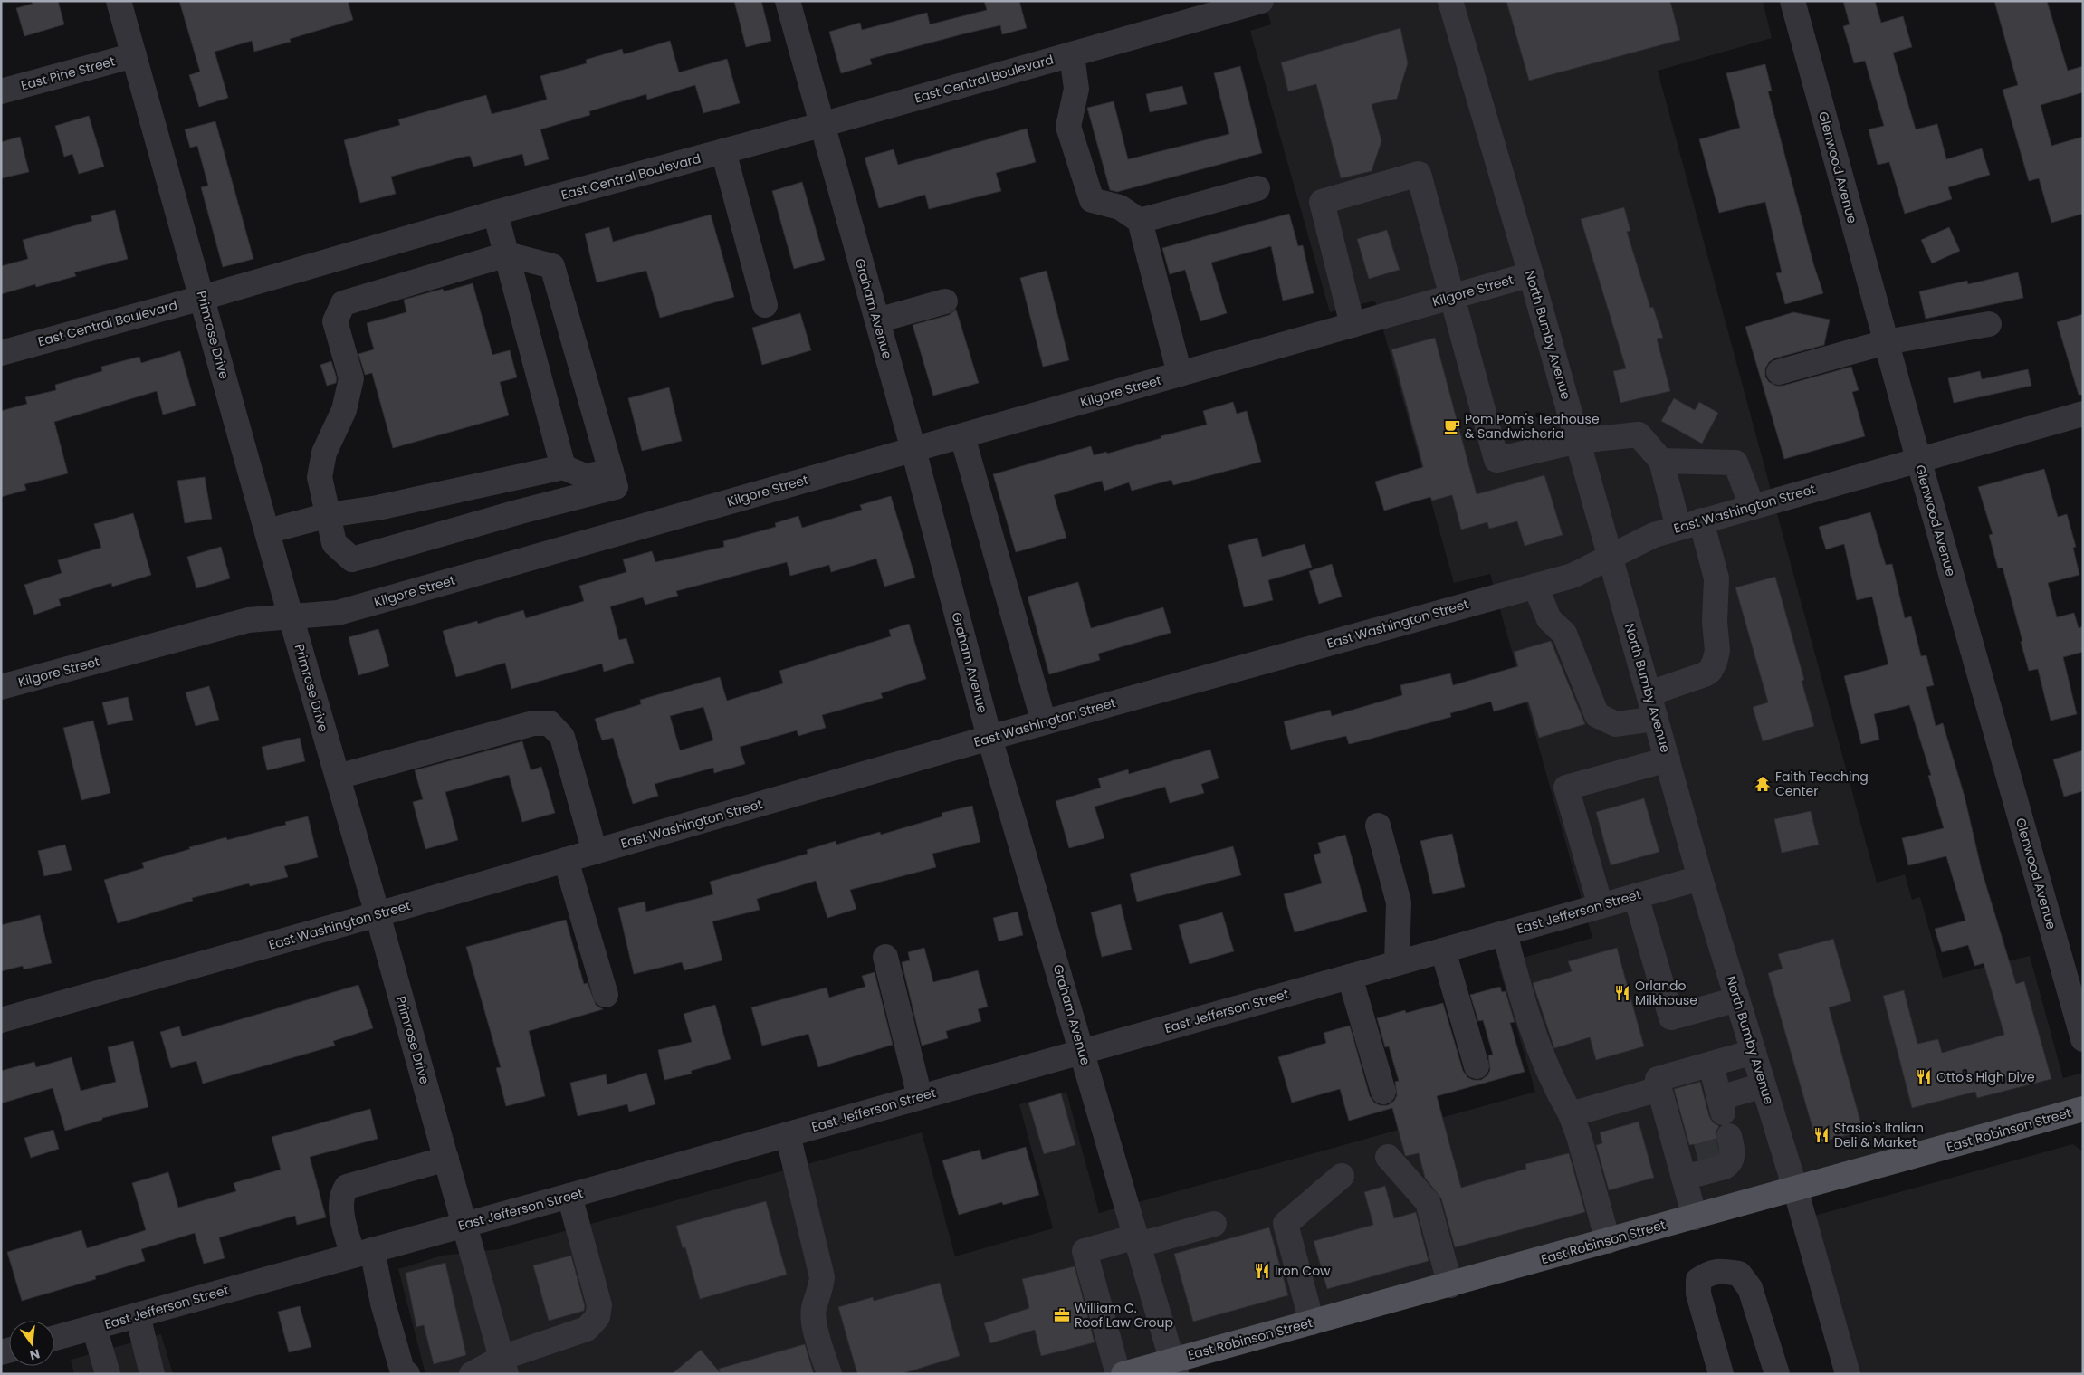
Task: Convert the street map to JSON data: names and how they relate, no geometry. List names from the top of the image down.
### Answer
{
  "streets": {
    "main road": ["East Robinson Street"],
    "street": [
      "East Pine Street",
      "East Central Boulevard",
      "Glenwood Avenue",
      "Kilgore Street",
      "Graham Avenue",
      "Primrose Drive",
      "North Bumby Avenue",
      "East Washington Street",
      "East Jefferson Street"
    ]
  },
  "crossings": [
    ["East Pine Street", "Primrose Drive"],
    ["East Central Boulevard", "Graham Avenue"],
    ["East Central Boulevard", "Primrose Drive"],
    ["Glenwood Avenue", "East Washington Street"],
    ["Kilgore Street", "Graham Avenue"],
    ["Kilgore Street", "Primrose Drive"],
    ["Kilgore Street", "North Bumby Avenue"],
    ["Graham Avenue", "East Washington Street"],
    ["Graham Avenue", "East Jefferson Street"],
    ["Graham Avenue", "East Robinson Street"],
    ["Primrose Drive", "East Washington Street"],
    ["Primrose Drive", "East Jefferson Street"],
    ["North Bumby Avenue", "East Washington Street"],
    ["North Bumby Avenue", "East Jefferson Street"],
    ["North Bumby Avenue", "East Robinson Street"]
  ],
  "places": {
    "cafe": ["Pom Pom's Teahouse & Sandwicheria"],
    "temple": ["Faith Teaching Center"],
    "restaurant": [
      "Orlando Milkhouse",
      "Otto's High Dive",
      "Stasio's Italian Deli & Market",
      "Iron Cow"
    ],
    "office": ["William C. Roof Law Group"]
  },
  "north": "bottom"
}
